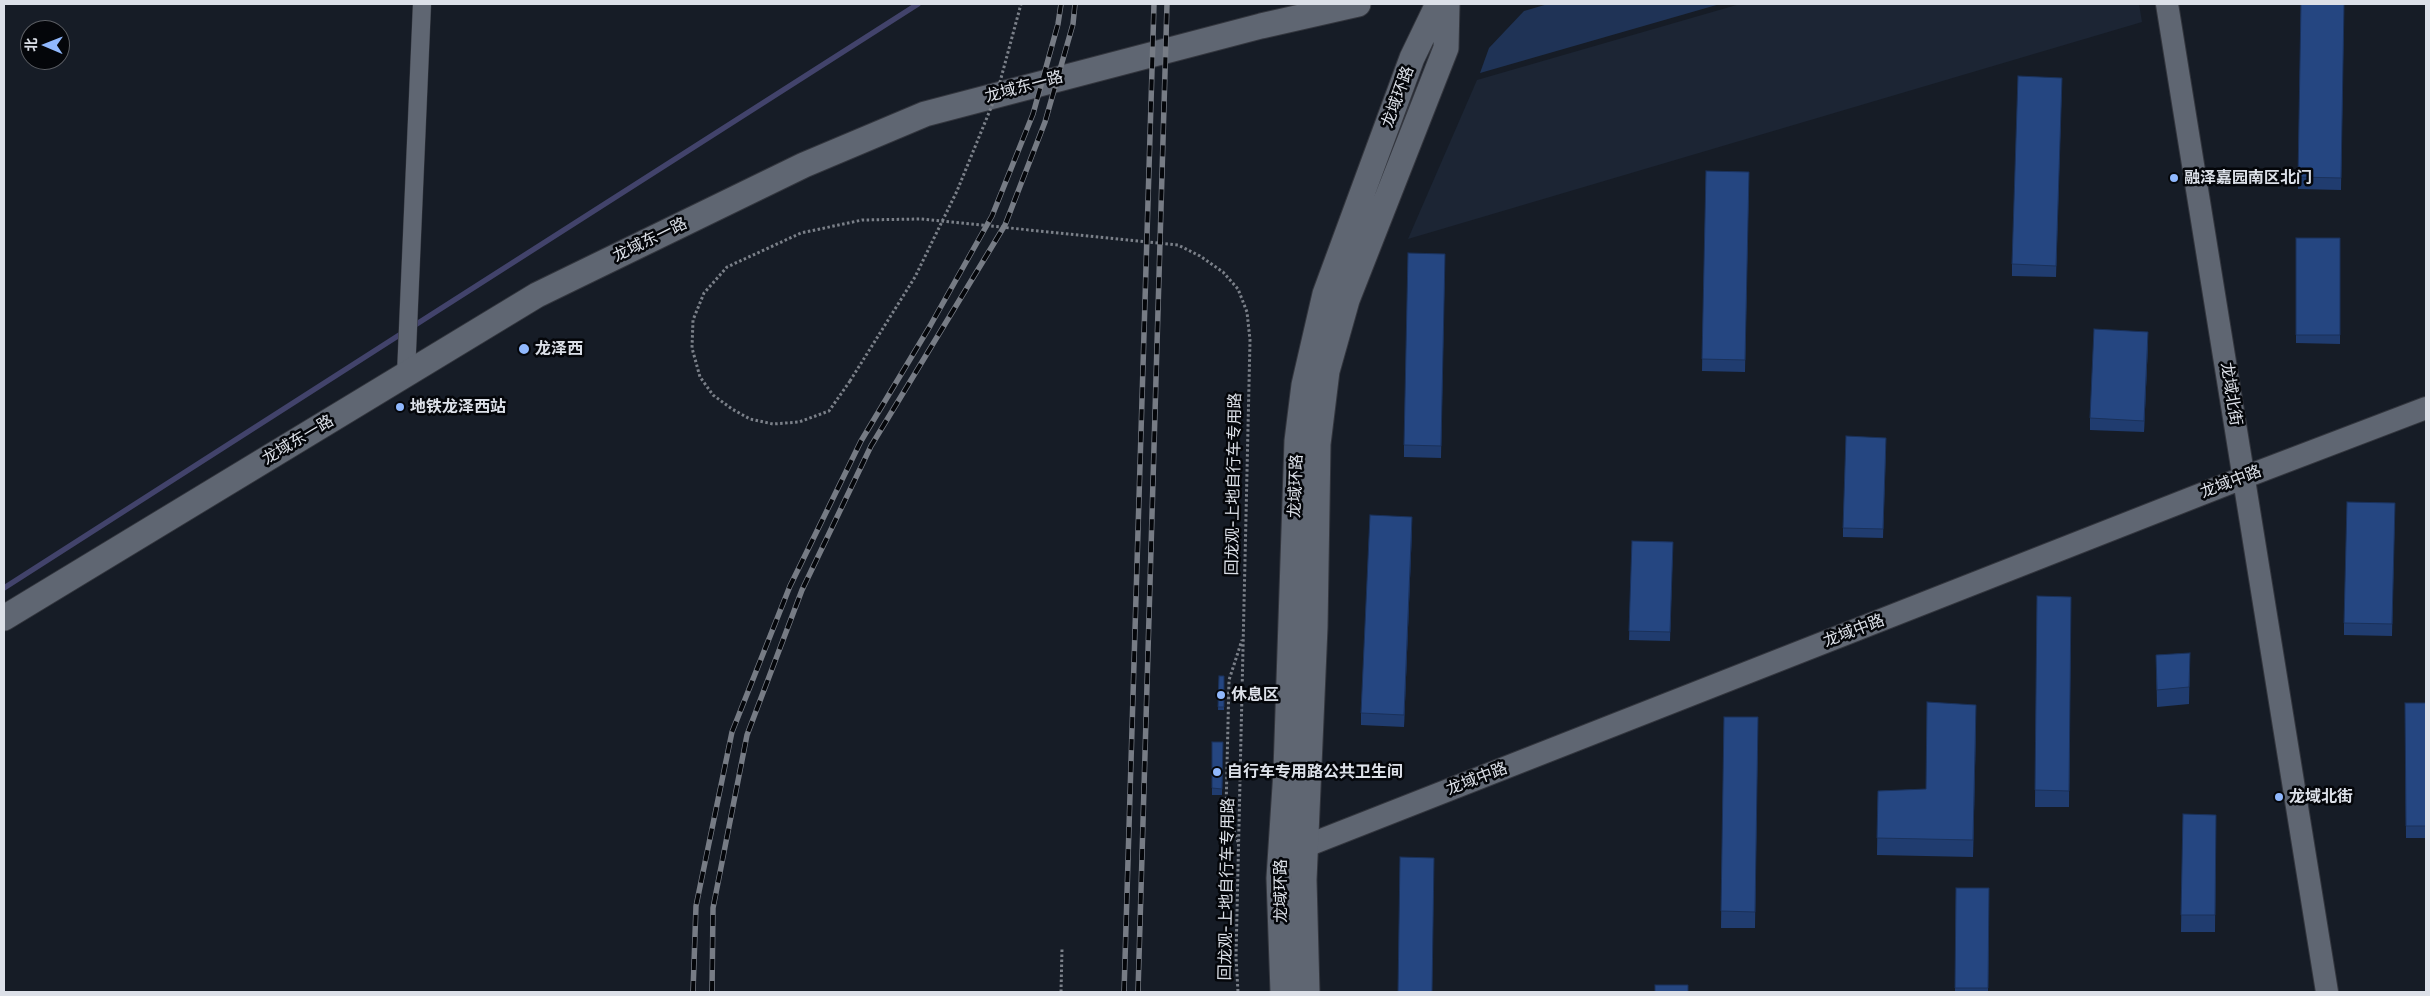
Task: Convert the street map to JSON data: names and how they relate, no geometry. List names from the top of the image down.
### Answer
{
  "streets": {
    "main road": ["龙域东一路", "龙域环路"],
    "street": ["龙域北街", "龙域中路"],
    "path": ["回龙观-上地自行车专用路"]
  },
  "crossings": [
    ["龙域环路", "龙域中路"],
    ["龙域北街", "龙域中路"]
  ],
  "places": [
    "融泽嘉园南区北门",
    "龙泽西",
    "地铁龙泽西站",
    "休息区",
    "自行车专用路公共卫生间",
    "龙域北街"
  ],
  "north": "left"
}
